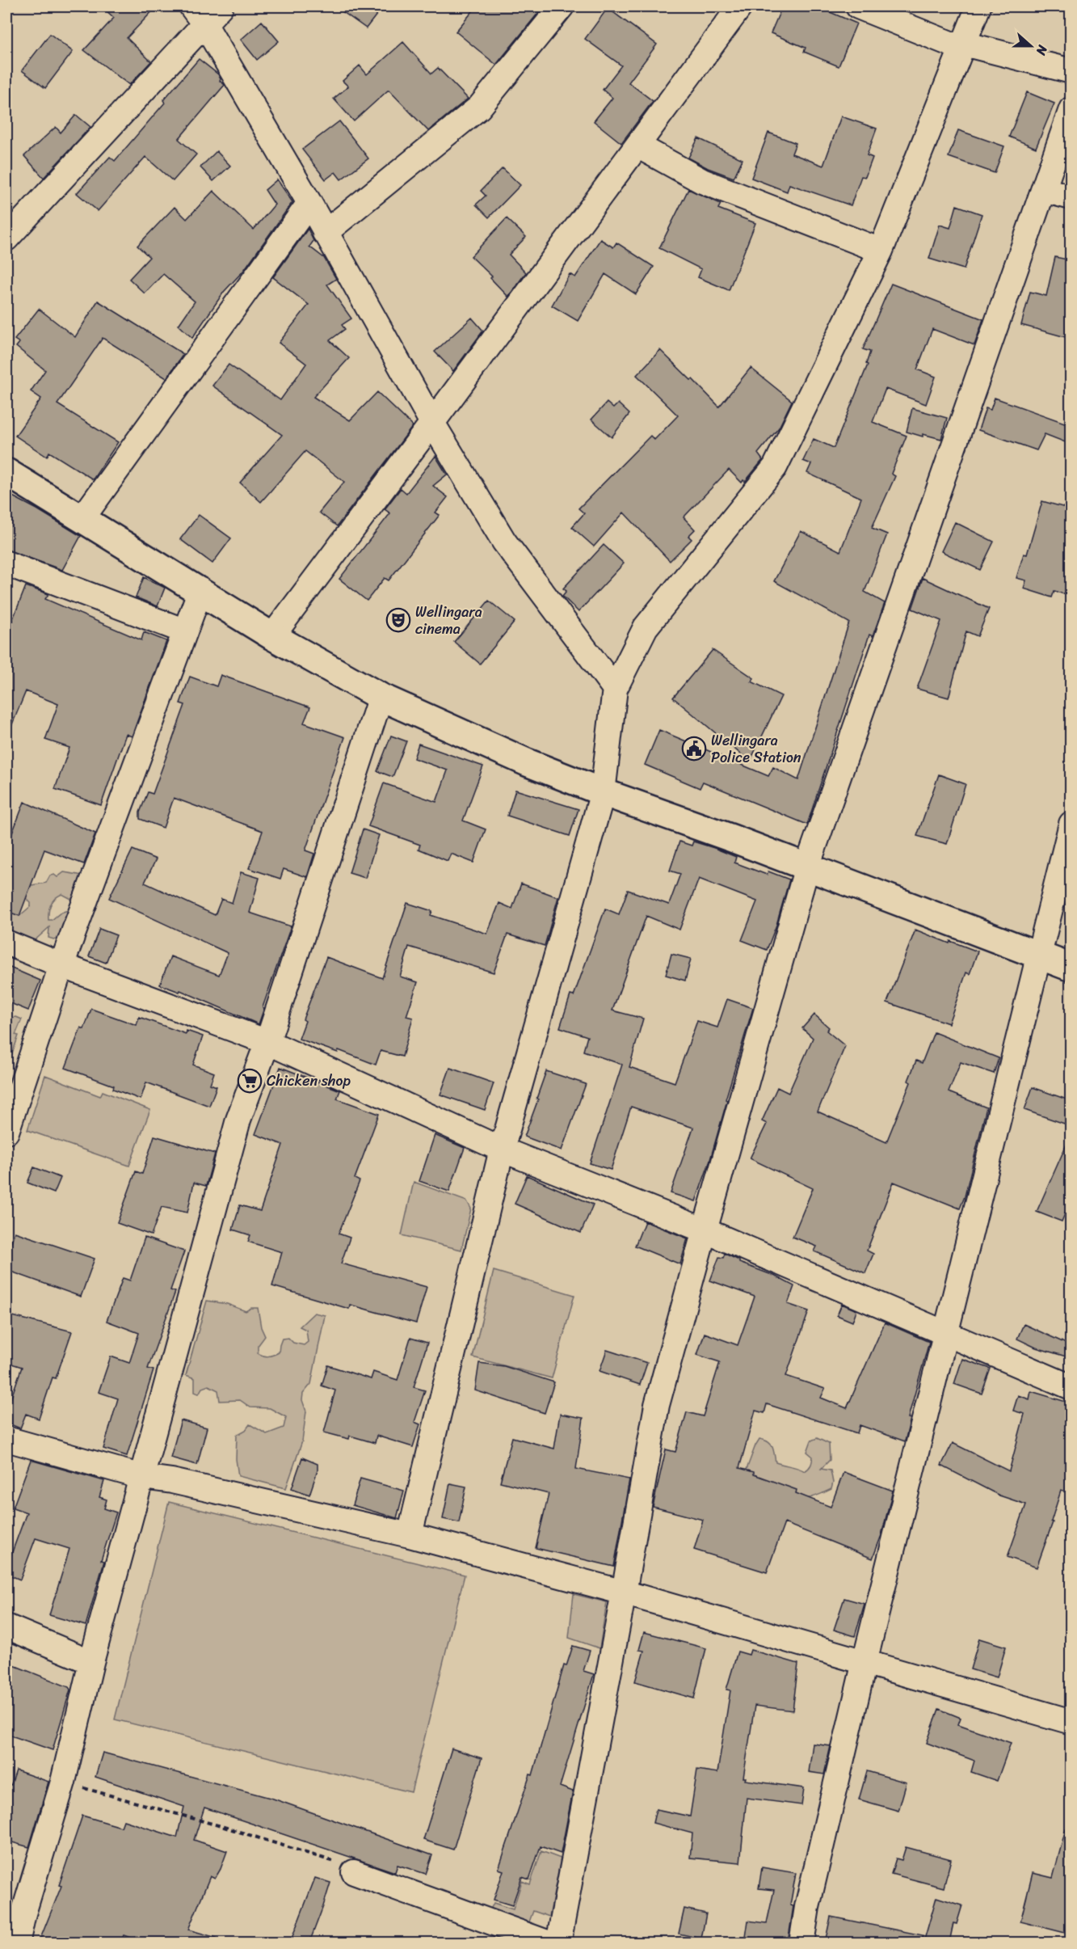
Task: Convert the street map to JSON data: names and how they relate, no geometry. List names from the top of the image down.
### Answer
{
  "places": {
    "theatre": ["Wellingara cinema"],
    "public building": ["Wellingara Police Station"],
    "supermarket": ["Chicken shop"]
  },
  "north": "right"
}
